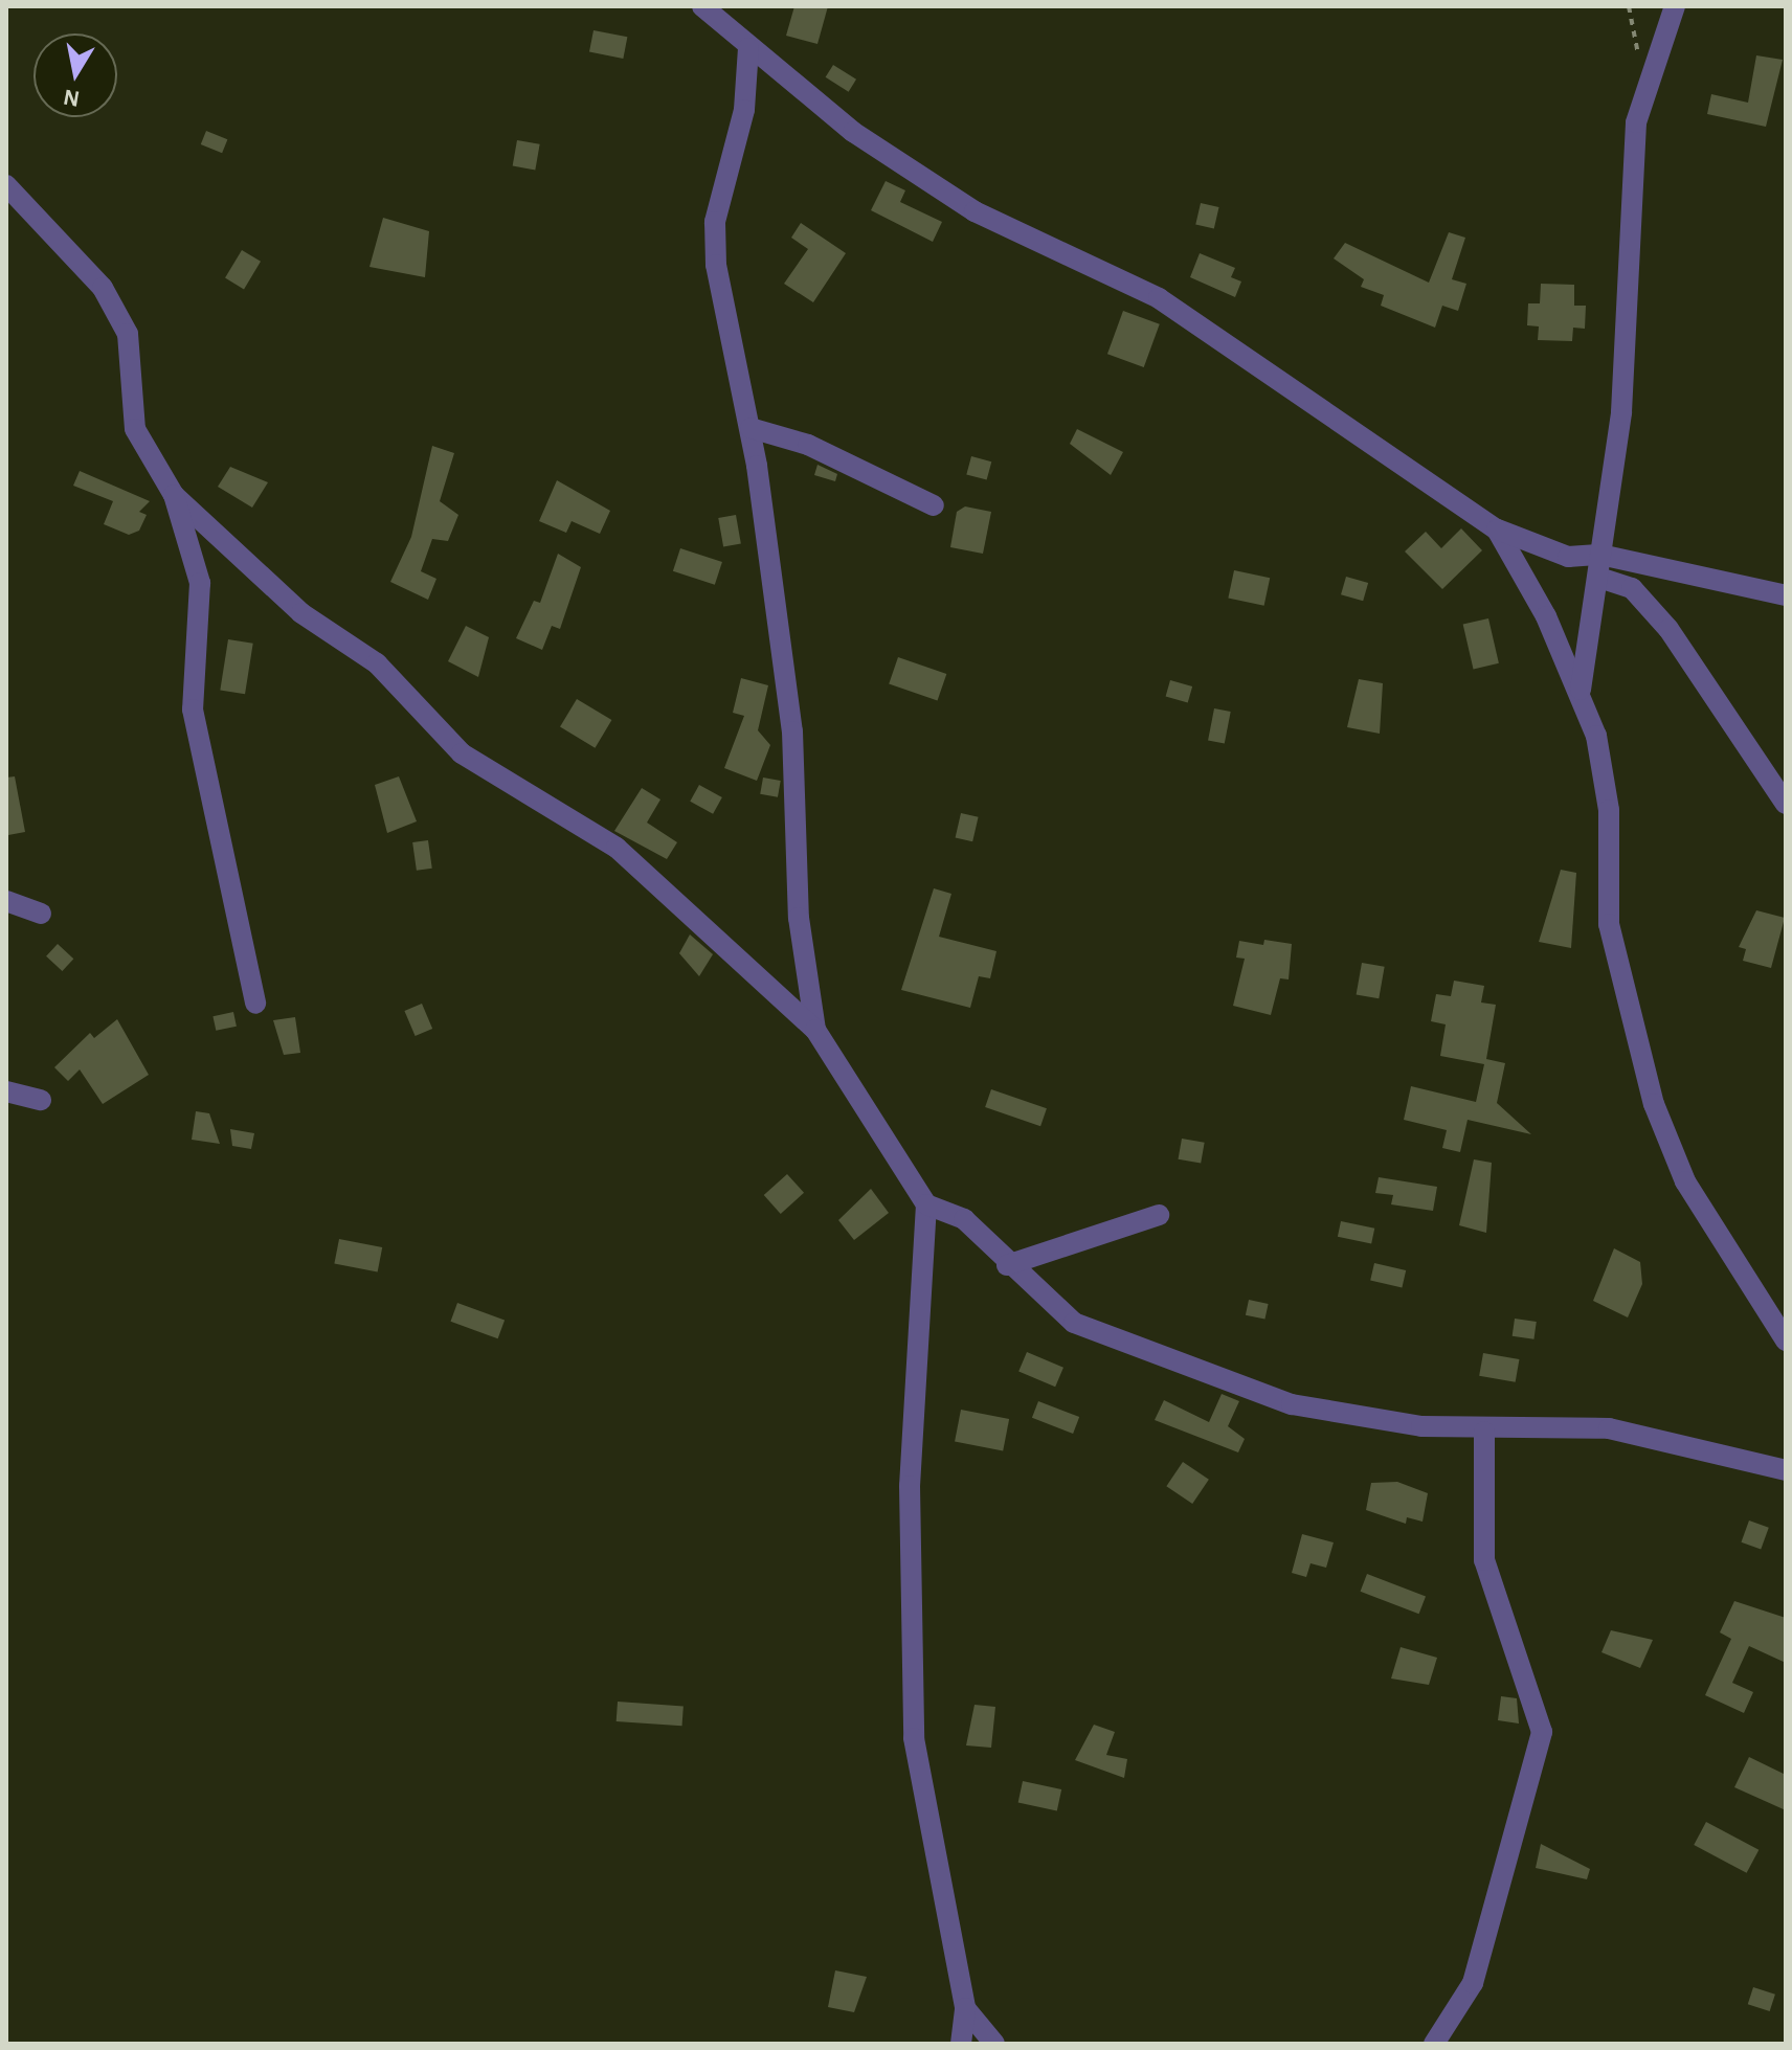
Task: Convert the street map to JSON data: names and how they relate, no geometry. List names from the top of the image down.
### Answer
{
  "north": "bottom"
}
